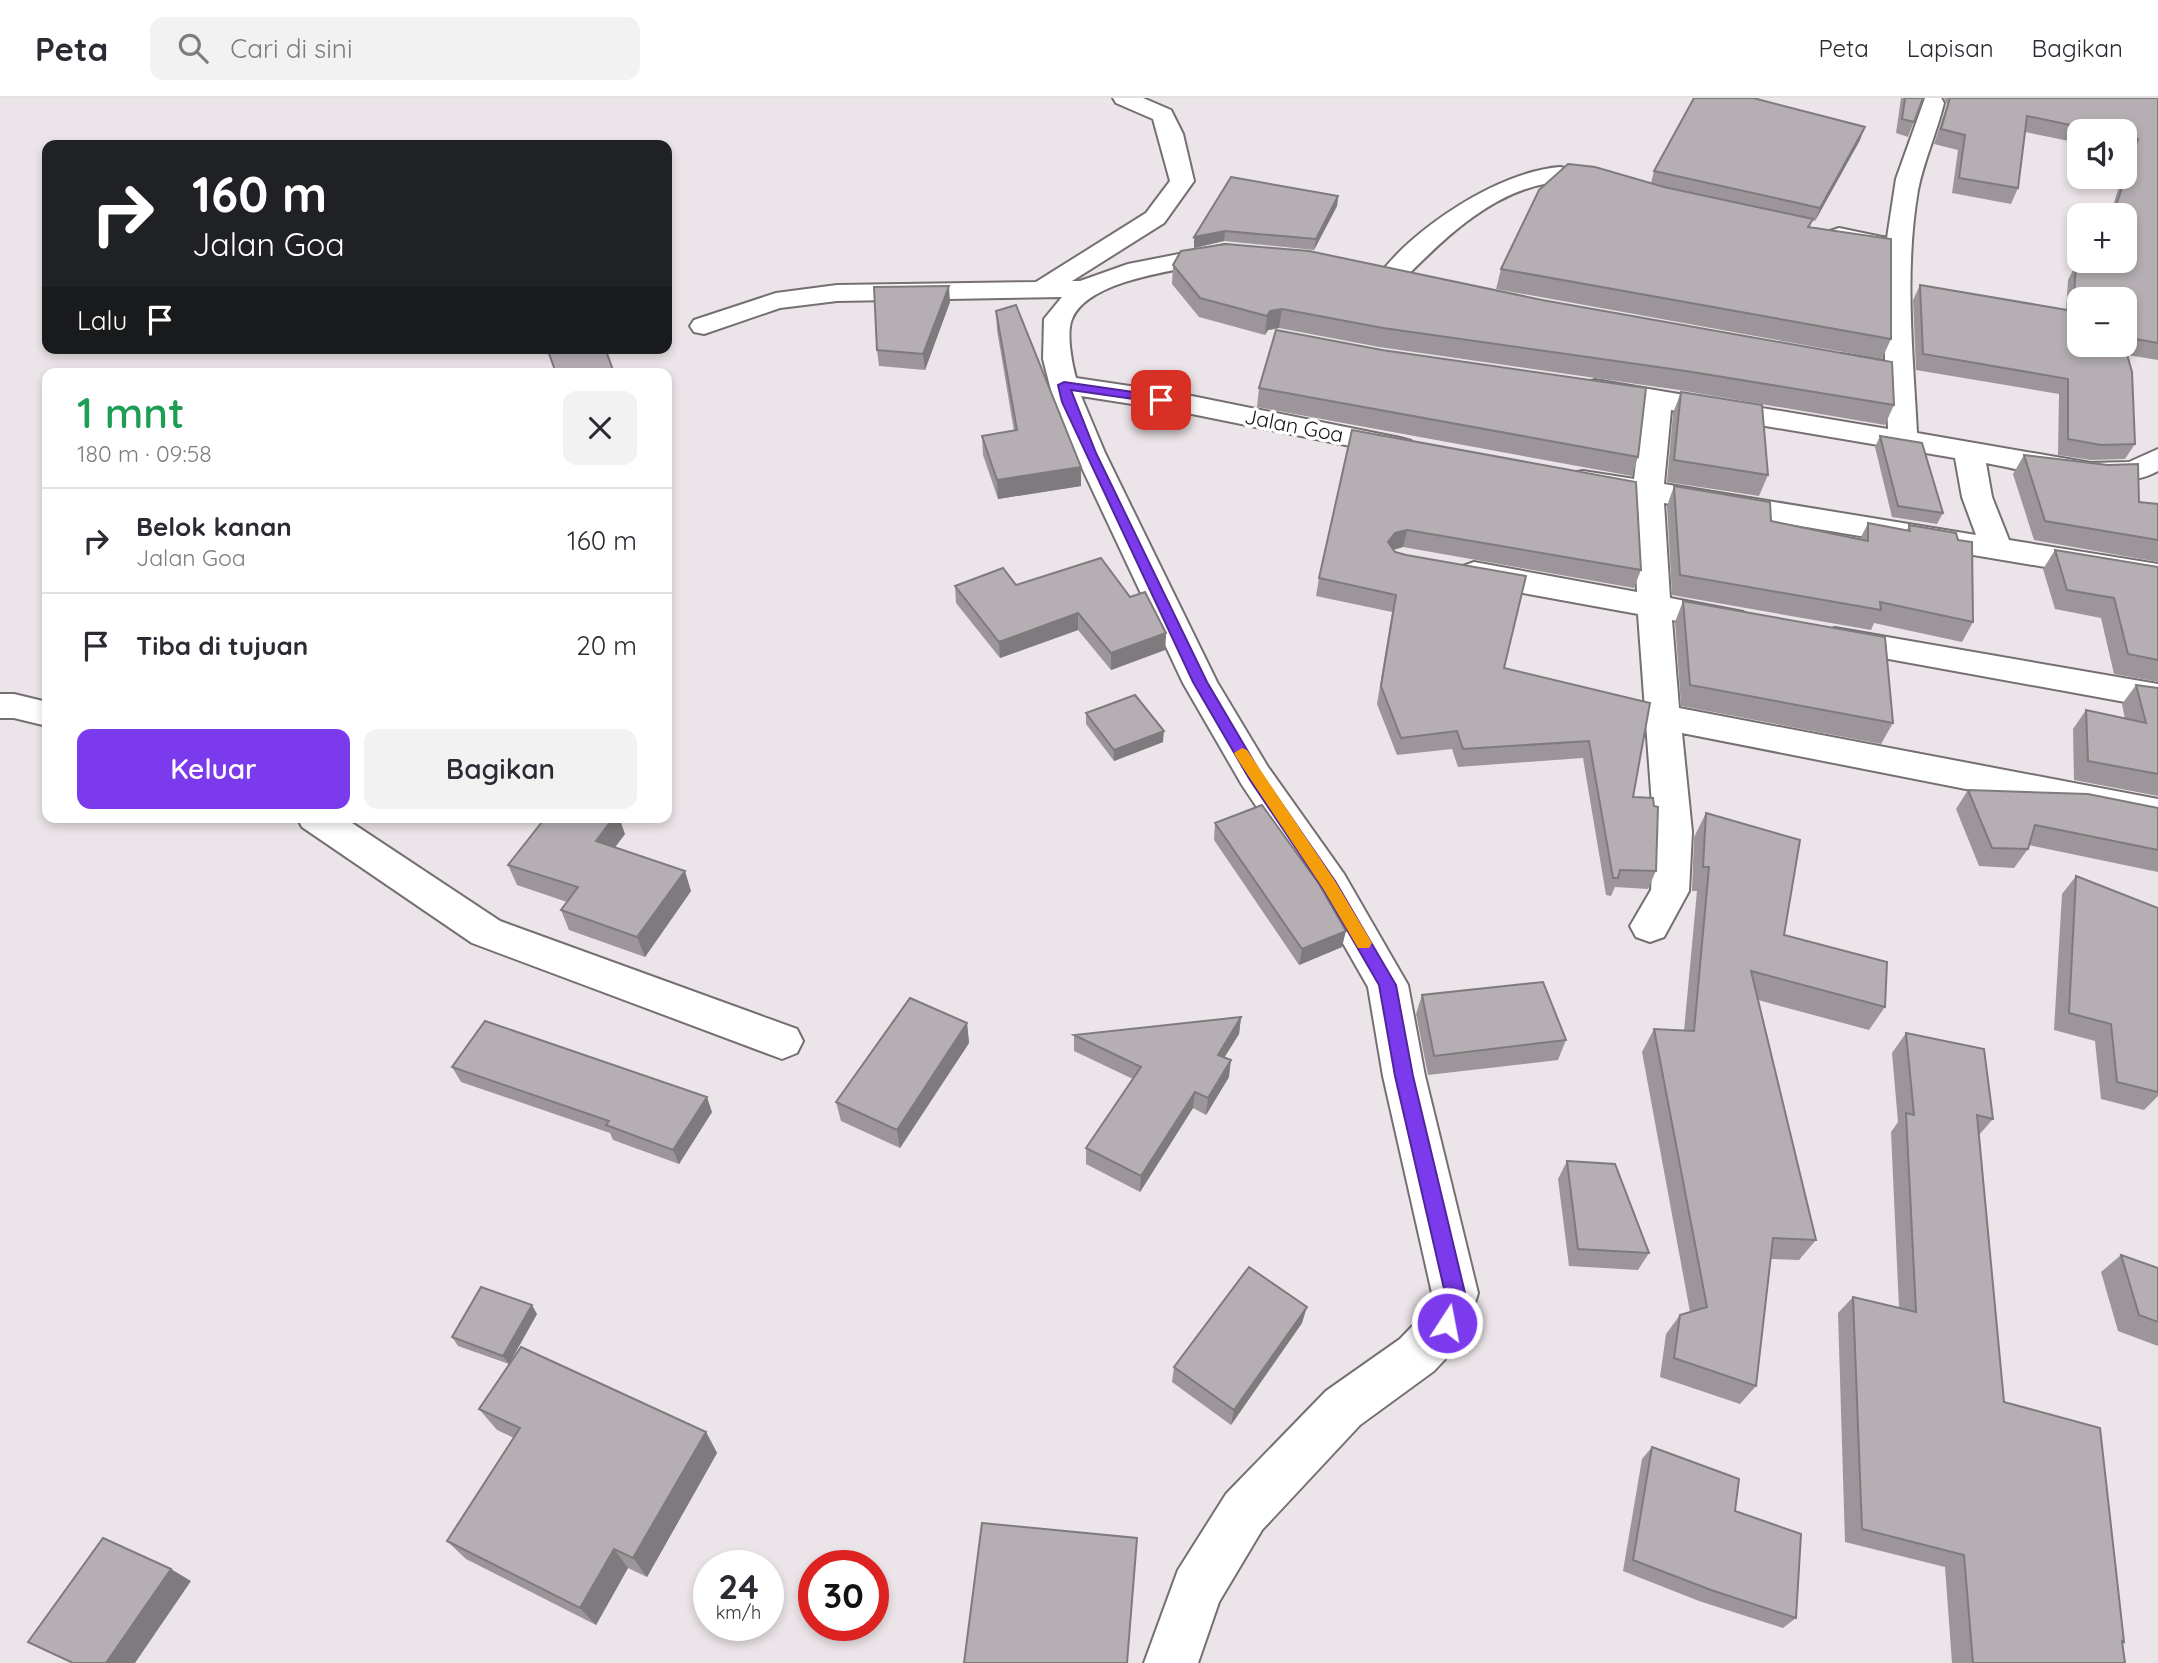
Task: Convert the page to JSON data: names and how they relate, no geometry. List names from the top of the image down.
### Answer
{
  "streets": {
    "street": ["Jalan Goa"]
  },
  "page": {
    "header": "Peta",
    "search": "Cari di sini",
    "nav": ["Peta", "Lapisan", "Bagikan"],
    "map_buttons": ["+", "−"],
    "turn": ["160 m", "Jalan Goa"],
    "then": "Lalu",
    "heading": ["1 mnt", "180 m · 09:58"],
    "list": [
      {
        "name": "Belok kanan",
        "note": "Jalan Goa",
        "value": "160 m"
      },
      {
        "name": "Tiba di tujuan",
        "value": "20 m"
      }
    ],
    "buttons": ["Keluar", "Bagikan"],
    "speed": "24 km/h",
    "limit": "30"
  }
}
